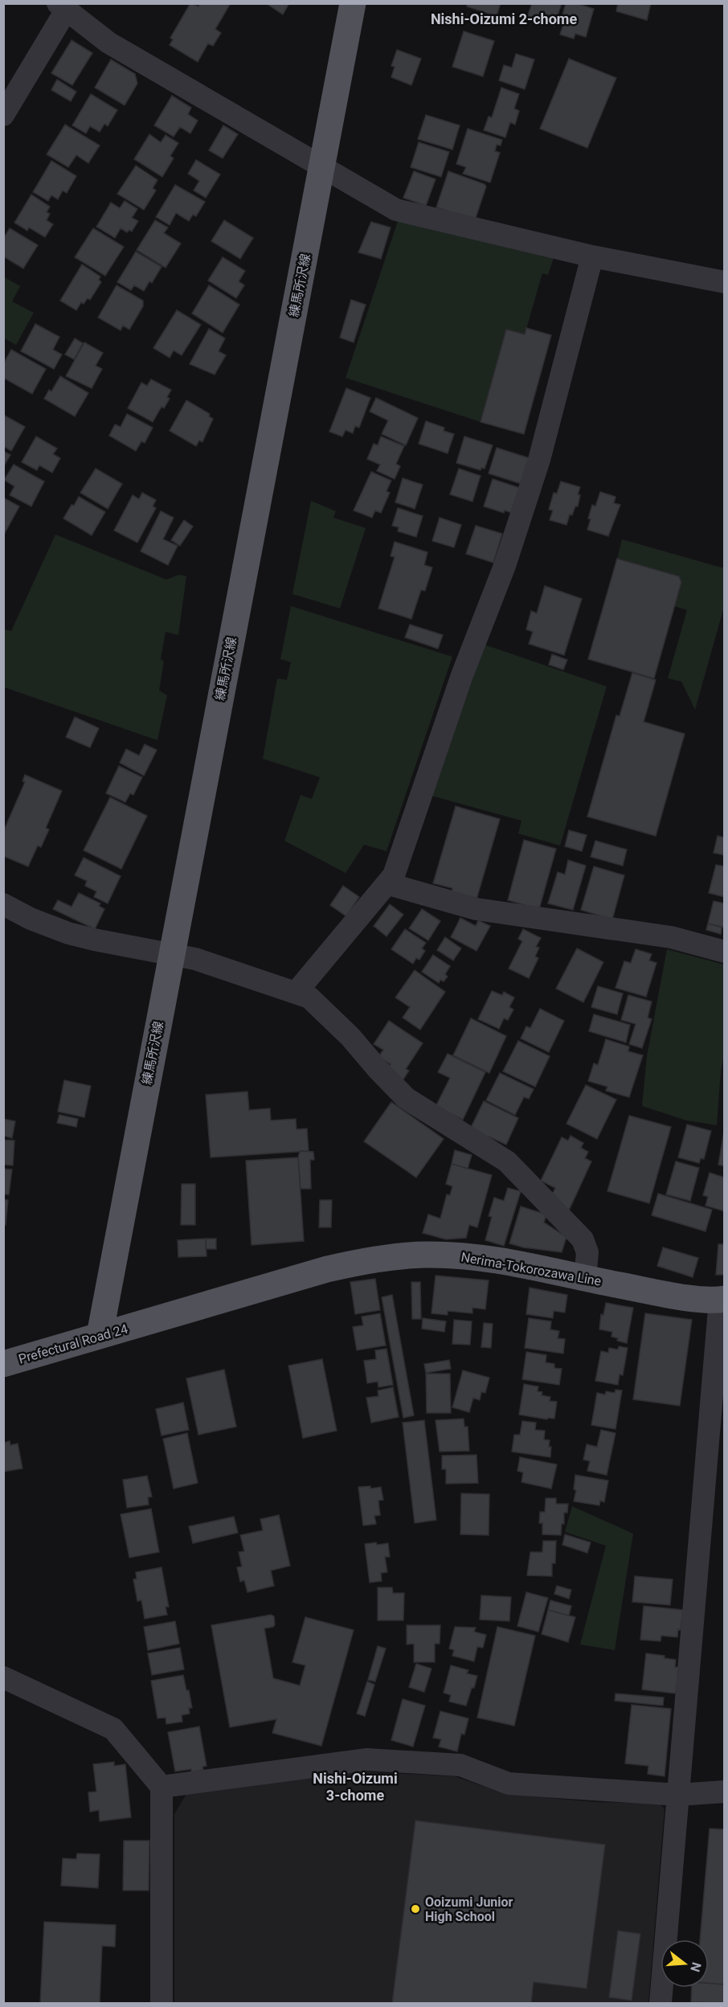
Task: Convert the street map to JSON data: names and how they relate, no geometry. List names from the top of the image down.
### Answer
{
  "streets": {
    "main road": ["練馬所沢線", "Nerima-Tokorozawa Line", "Prefectural Road 24"]
  },
  "crossings": [
    ["練馬所沢線", "Prefectural Road 24"],
    ["Nerima-Tokorozawa Line", "Prefectural Road 24"]
  ],
  "districts": ["Nishi-Oizumi 2-chome", "Nishi-Oizumi 3-chome"],
  "places": ["Ooizumi Junior High School"],
  "north": "right"
}
